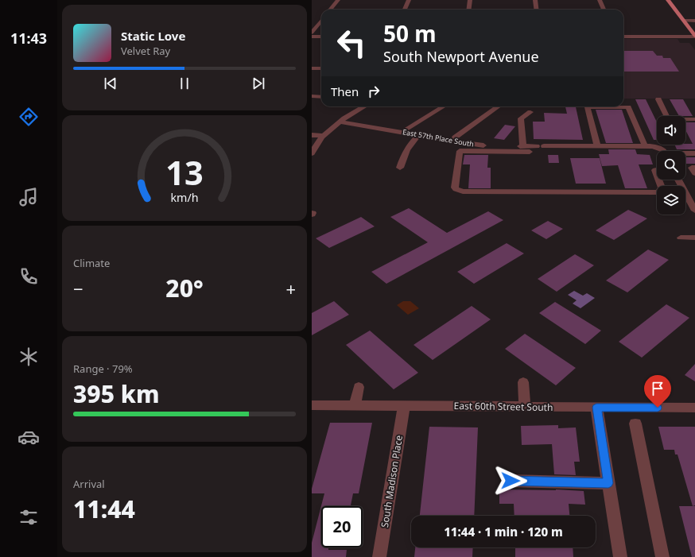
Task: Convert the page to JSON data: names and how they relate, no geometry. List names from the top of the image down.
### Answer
{
  "streets": {
    "street": ["East 57th Place South", "East 60th Street South", "South Madison Place"]
  },
  "crossings": [
    ["East 60th Street South", "South Madison Place"]
  ],
  "page": {
    "tabs": "11:43",
    "turn": ["50 m", "South Newport Avenue"],
    "song": ["Static Love", "Velvet Ray"],
    "then": "Then",
    "tile": [
      "Climate",
      ["Range · 79%", "395 km"],
      ["Arrival", "11:44"]
    ],
    "heat": ["−", "20°", "+"],
    "limit": "20",
    "trip": "11:44 · 1 min · 120 m",
    "gauge": ["13", "km/h"]
  }
}
